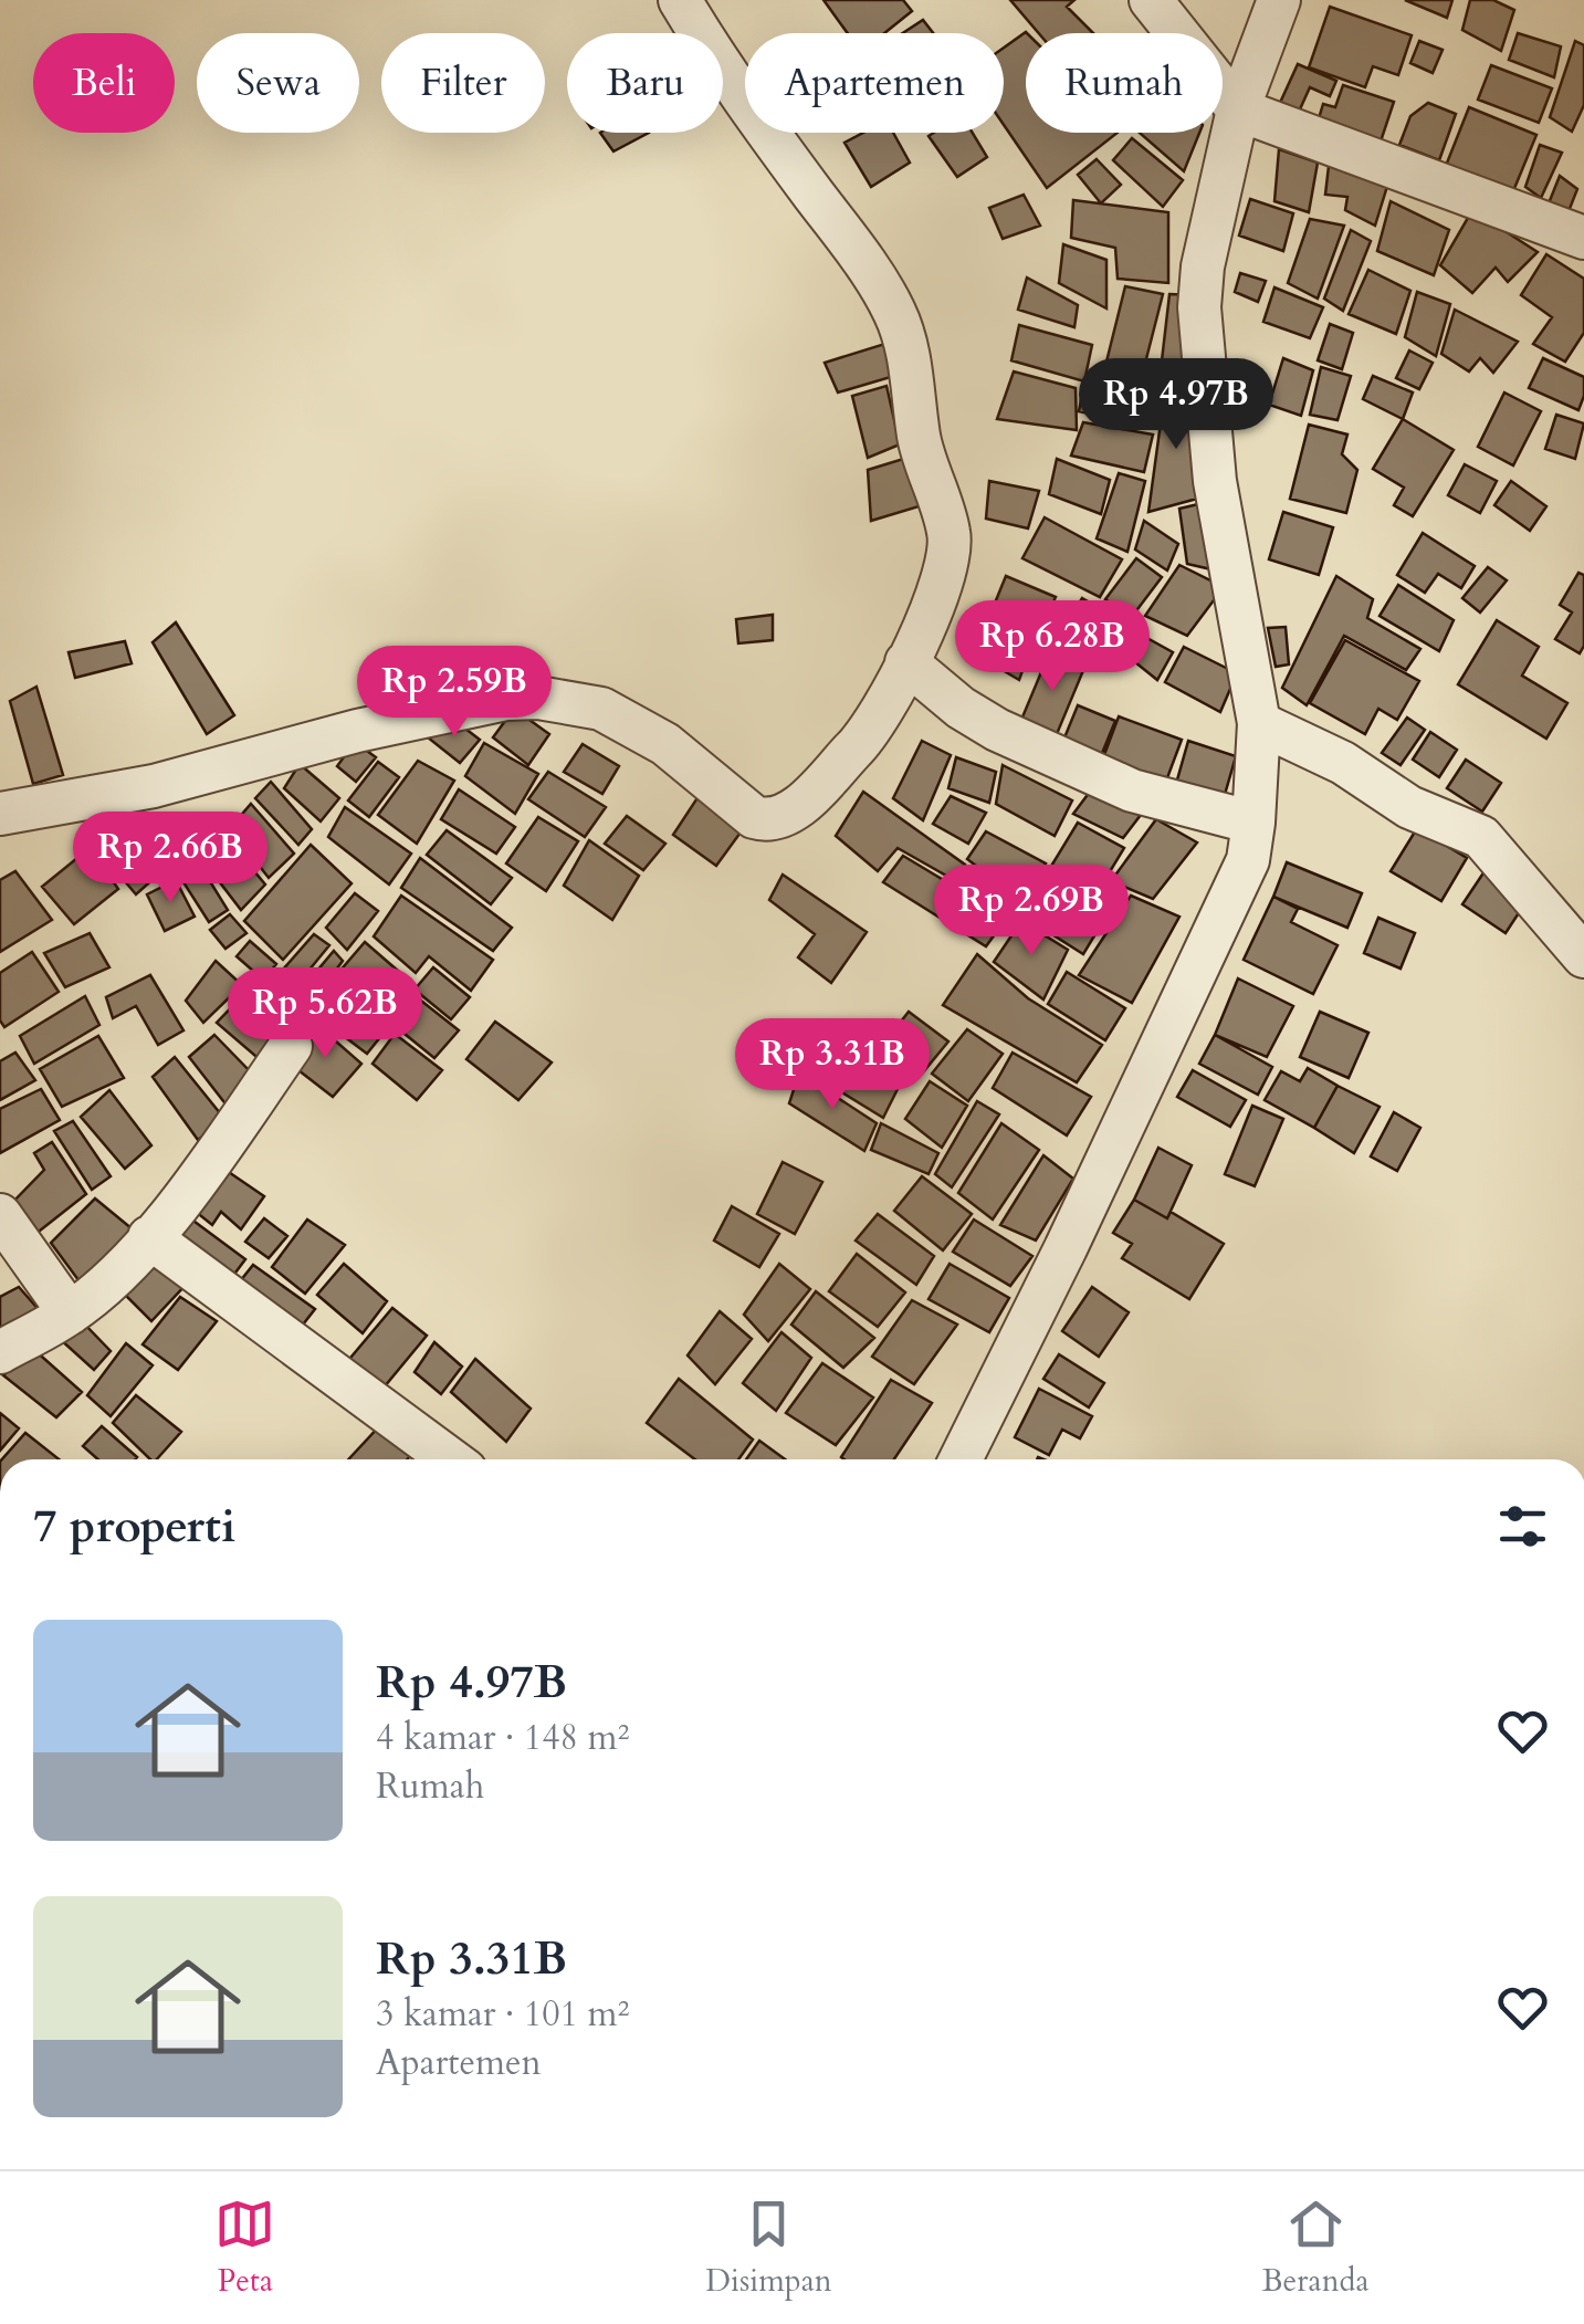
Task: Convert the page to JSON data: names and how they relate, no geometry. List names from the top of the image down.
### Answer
{
  "page": {
    "chip": [
      "Beli",
      "Sewa",
      "Filter",
      "Baru",
      "Apartemen",
      "Rumah"
    ],
    "price": [
      "Rp 4.97B",
      "Rp 6.28B",
      "Rp 2.59B",
      "Rp 2.66B",
      "Rp 2.69B",
      "Rp 5.62B",
      "Rp 3.31B"
    ],
    "heading": "7 properti",
    "list": [
      {
        "name": "Rp 4.97B",
        "note": "4 kamar · 148 m² · Rumah"
      },
      {
        "name": "Rp 3.31B",
        "note": "3 kamar · 101 m² · Apartemen"
      }
    ],
    "tabs": ["Peta", "Disimpan", "Beranda"]
  }
}
